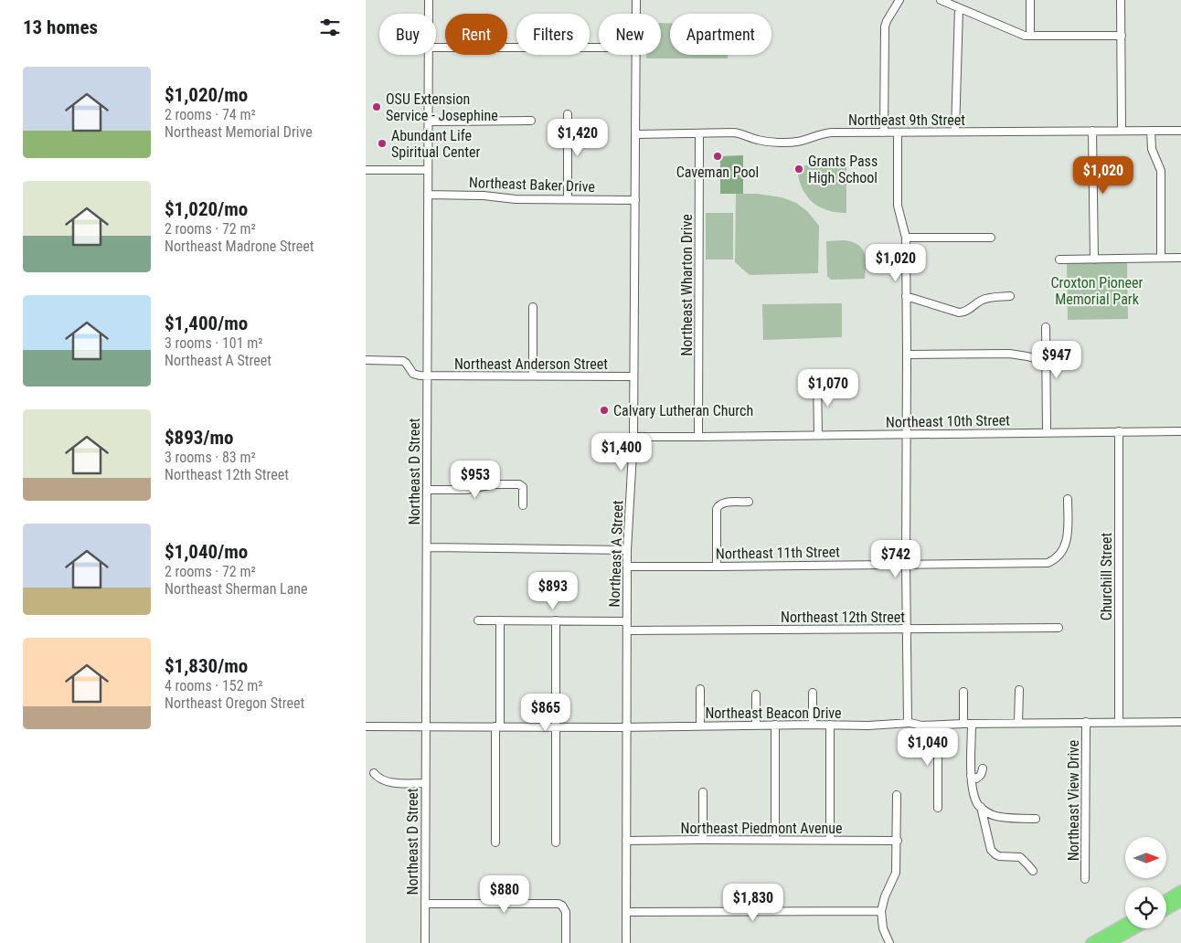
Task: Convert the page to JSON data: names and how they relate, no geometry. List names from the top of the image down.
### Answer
{
  "streets": {
    "street": [
      "Northeast 9th Street",
      "Northeast Baker Drive",
      "Northeast Wharton Drive",
      "Northeast Anderson Street",
      "Northeast 10th Street",
      "Northeast D Street",
      "Northeast 11th Street",
      "Northeast A Street",
      "Churchill Street",
      "Northeast 12th Street",
      "Northeast Beacon Drive",
      "Northeast View Drive",
      "Northeast Piedmont Avenue"
    ]
  },
  "crossings": [
    ["Northeast 9th Street", "Northeast Wharton Drive"],
    ["Northeast 9th Street", "Northeast A Street"],
    ["Northeast Baker Drive", "Northeast D Street"],
    ["Northeast Baker Drive", "Northeast A Street"],
    ["Northeast Wharton Drive", "Northeast 10th Street"],
    ["Northeast Anderson Street", "Northeast D Street"],
    ["Northeast Anderson Street", "Northeast A Street"],
    ["Northeast 10th Street", "Northeast A Street"],
    ["Northeast 10th Street", "Churchill Street"],
    ["Northeast D Street", "Northeast Beacon Drive"],
    ["Northeast 11th Street", "Northeast A Street"],
    ["Northeast A Street", "Northeast 12th Street"],
    ["Northeast A Street", "Northeast Beacon Drive"],
    ["Northeast A Street", "Northeast Piedmont Avenue"],
    ["Churchill Street", "Northeast Beacon Drive"],
    ["Northeast Beacon Drive", "Northeast View Drive"]
  ],
  "parks": ["Croxton Pioneer Memorial Park"],
  "places": [
    "OSU Extension Service - Josephine",
    "Abundant Life Spiritual Center",
    "Caveman Pool",
    "Grants Pass High School",
    "Calvary Lutheran Church"
  ],
  "north": "right",
  "page": {
    "heading": "13 homes",
    "chip": [
      "Buy",
      "Rent",
      "Filters",
      "New",
      "Apartment"
    ],
    "list": [
      {
        "name": "$1,020/mo",
        "note": "2 rooms · 74 m² · Northeast Memorial Drive"
      },
      {
        "name": "$1,020/mo",
        "note": "2 rooms · 72 m² · Northeast Madrone Street"
      },
      {
        "name": "$1,400/mo",
        "note": "3 rooms · 101 m² · Northeast A Street"
      },
      {
        "name": "$893/mo",
        "note": "3 rooms · 83 m² · Northeast 12th Street"
      },
      {
        "name": "$1,040/mo",
        "note": "2 rooms · 72 m² · Northeast Sherman Lane"
      },
      {
        "name": "$1,830/mo",
        "note": "4 rooms · 152 m² · Northeast Oregon Street"
      }
    ],
    "price": [
      "$1,420",
      "$1,020",
      "$1,020",
      "$947",
      "$1,070",
      "$1,400",
      "$953",
      "$742",
      "$893",
      "$865",
      "$1,040",
      "$880",
      "$1,830"
    ]
  }
}
